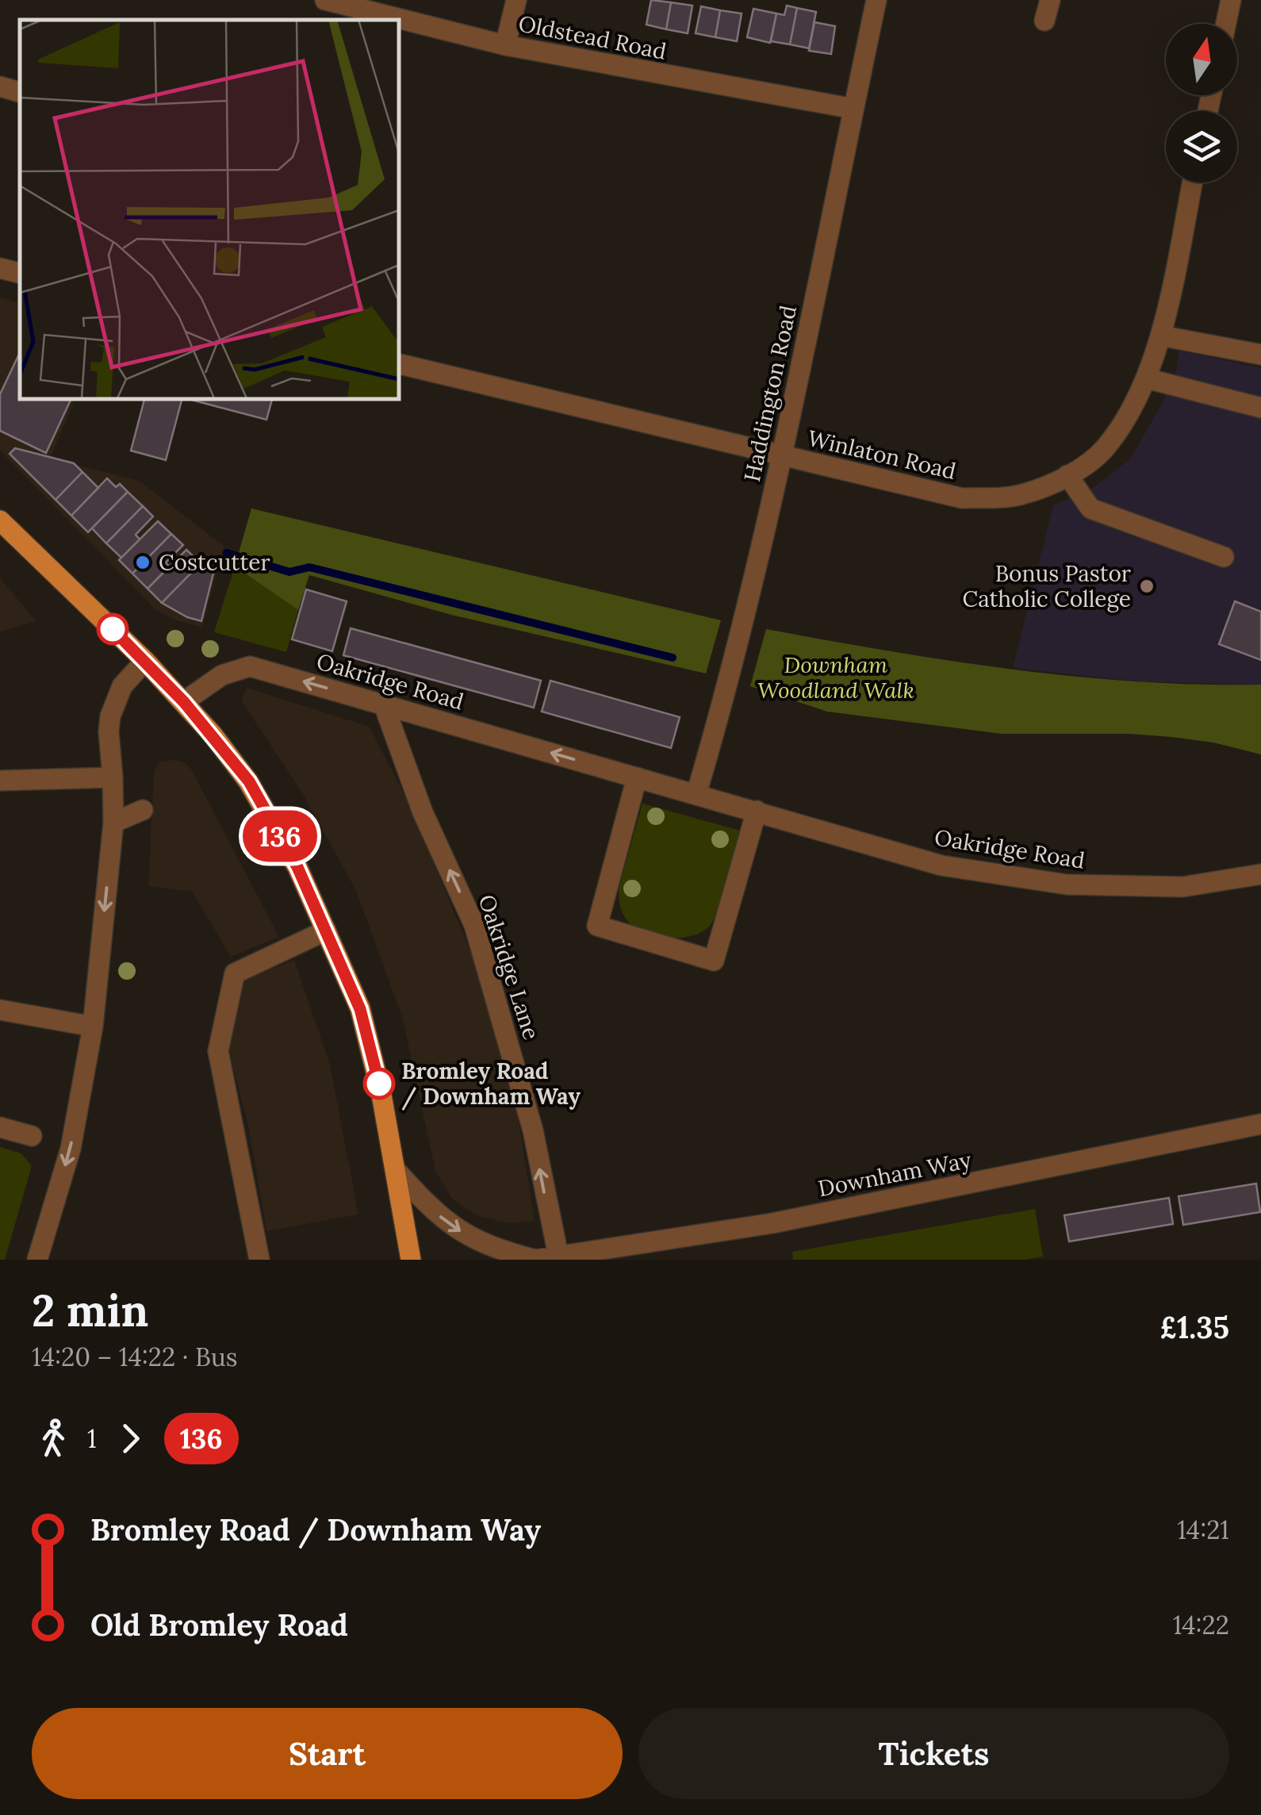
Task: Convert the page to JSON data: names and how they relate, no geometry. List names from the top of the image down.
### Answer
{
  "streets": {
    "street": [
      "Oldstead Road",
      "Haddington Road",
      "Winlaton Road",
      "Oakridge Road",
      "Oakridge Lane",
      "Downham Way"
    ]
  },
  "crossings": [
    ["Oldstead Road", "Haddington Road"],
    ["Haddington Road", "Winlaton Road"],
    ["Haddington Road", "Oakridge Road"],
    ["Oakridge Road", "Oakridge Lane"],
    ["Oakridge Lane", "Downham Way"]
  ],
  "one_way": ["Oakridge Road", "Oakridge Lane"],
  "parks": ["Downham Woodland Walk"],
  "places": ["Costcutter", "Bonus Pastor Catholic College", "Bromley Road / Downham Way"],
  "lines": ["bus line 136"],
  "north": "top",
  "page": {
    "on_map": "136",
    "heading": ["2 min", "14:20 – 14:22 · Bus", "£1.35"],
    "legs": ["1", "136"],
    "list": [
      {
        "name": "Bromley Road / Downham Way",
        "value": "14:21"
      },
      {
        "name": "Old Bromley Road",
        "value": "14:22"
      }
    ],
    "buttons": ["Start", "Tickets"]
  }
}
